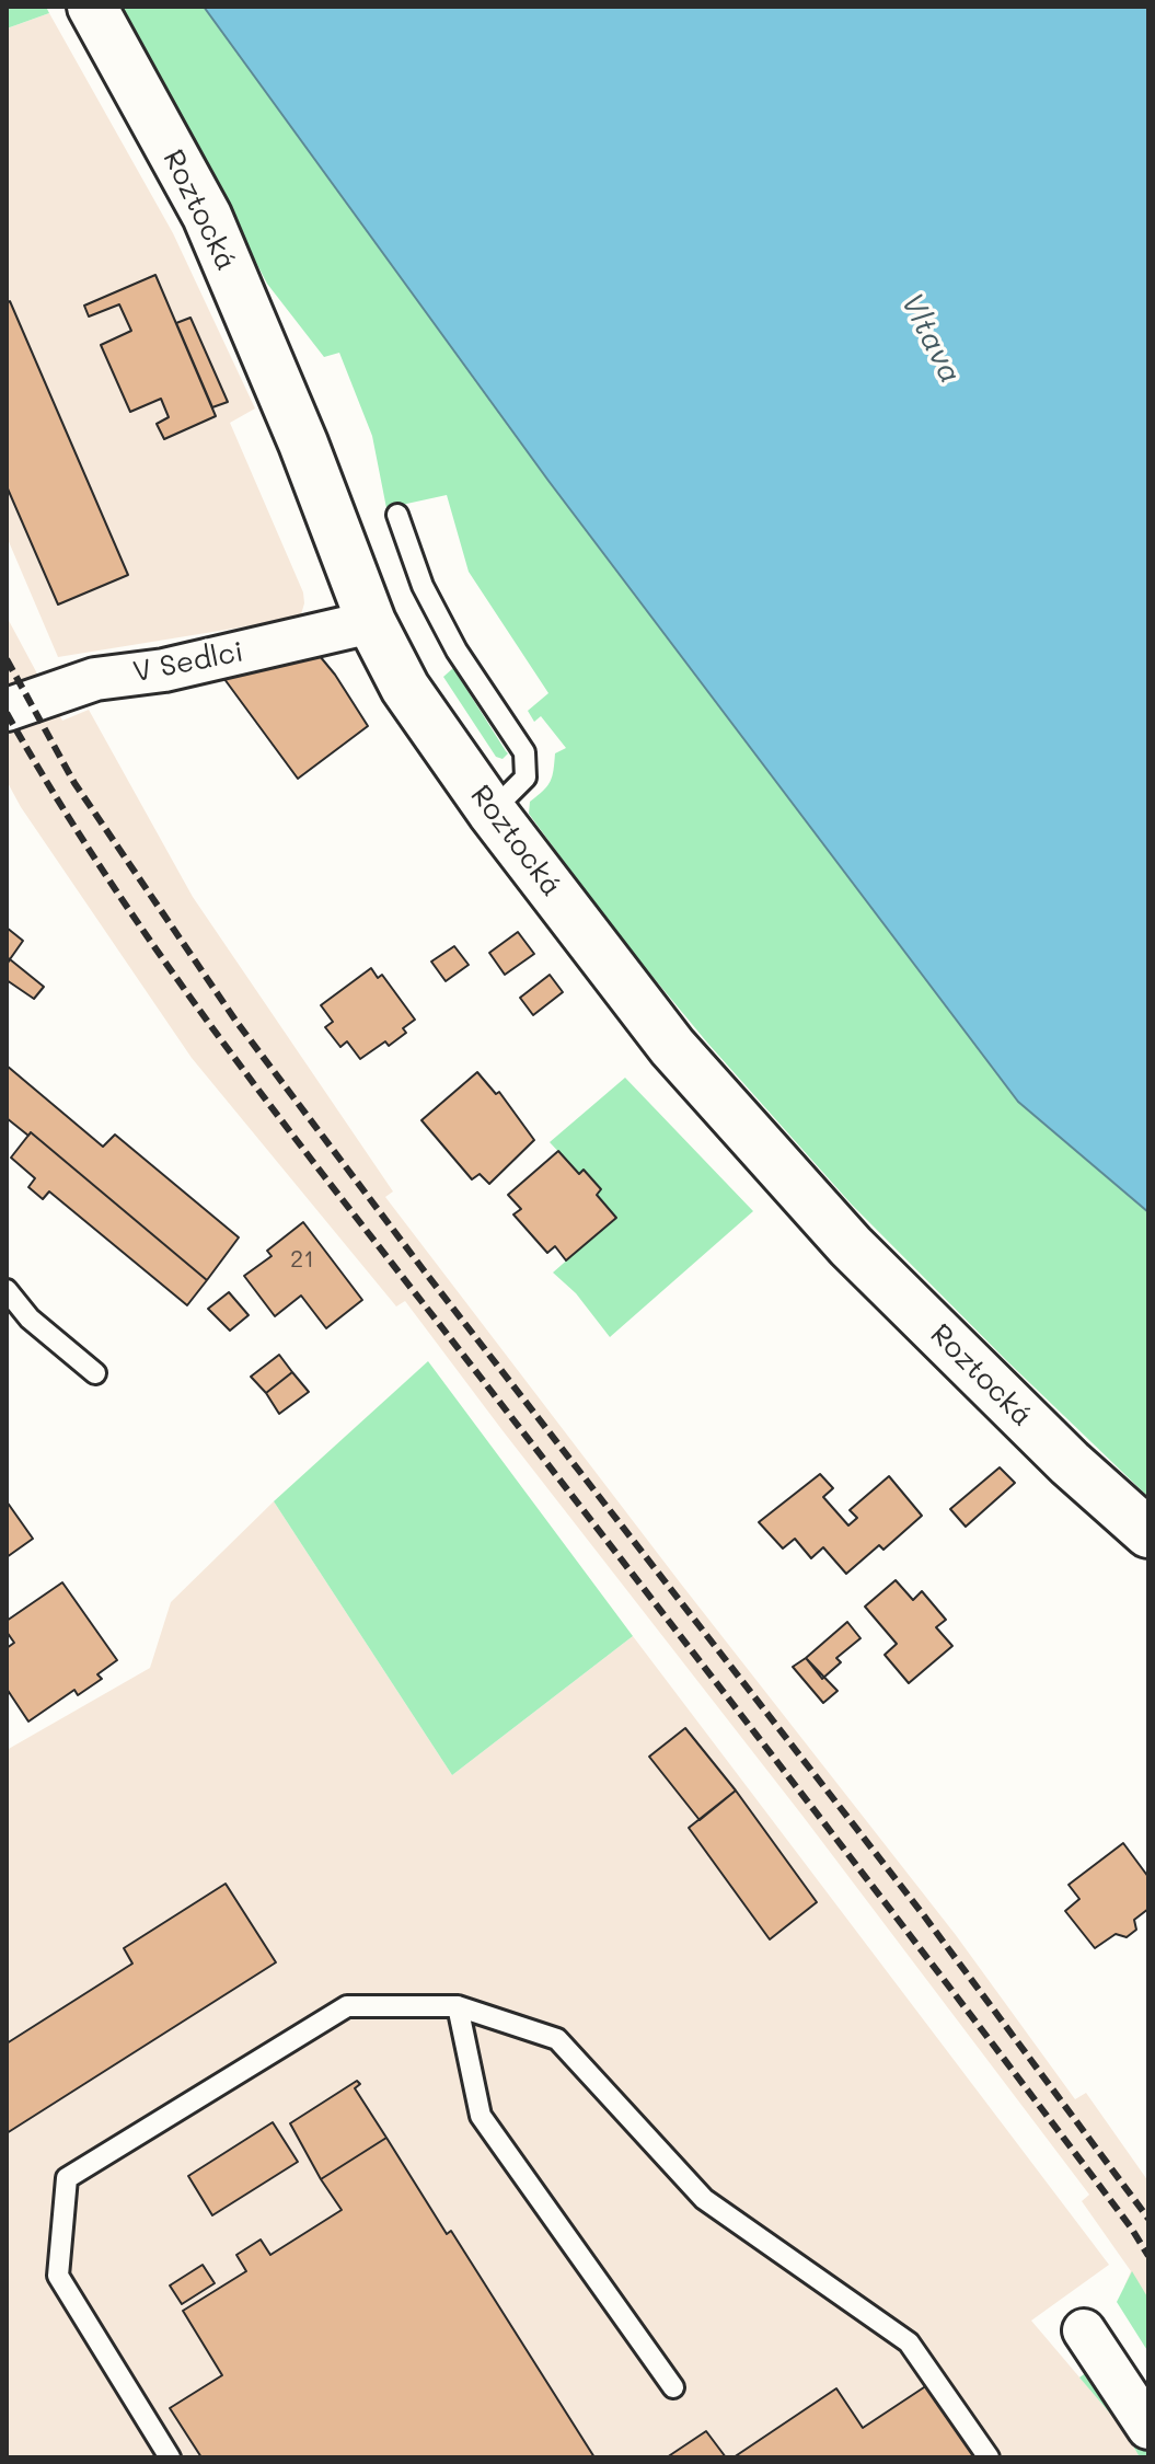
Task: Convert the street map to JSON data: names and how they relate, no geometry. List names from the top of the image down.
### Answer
{
  "streets": {
    "main road": ["Roztocká"],
    "street": ["V Sedlci"]
  },
  "crossings": [
    ["Roztocká", "V Sedlci"]
  ],
  "water": ["Vltava"],
  "house_numbers": ["21"]
}
